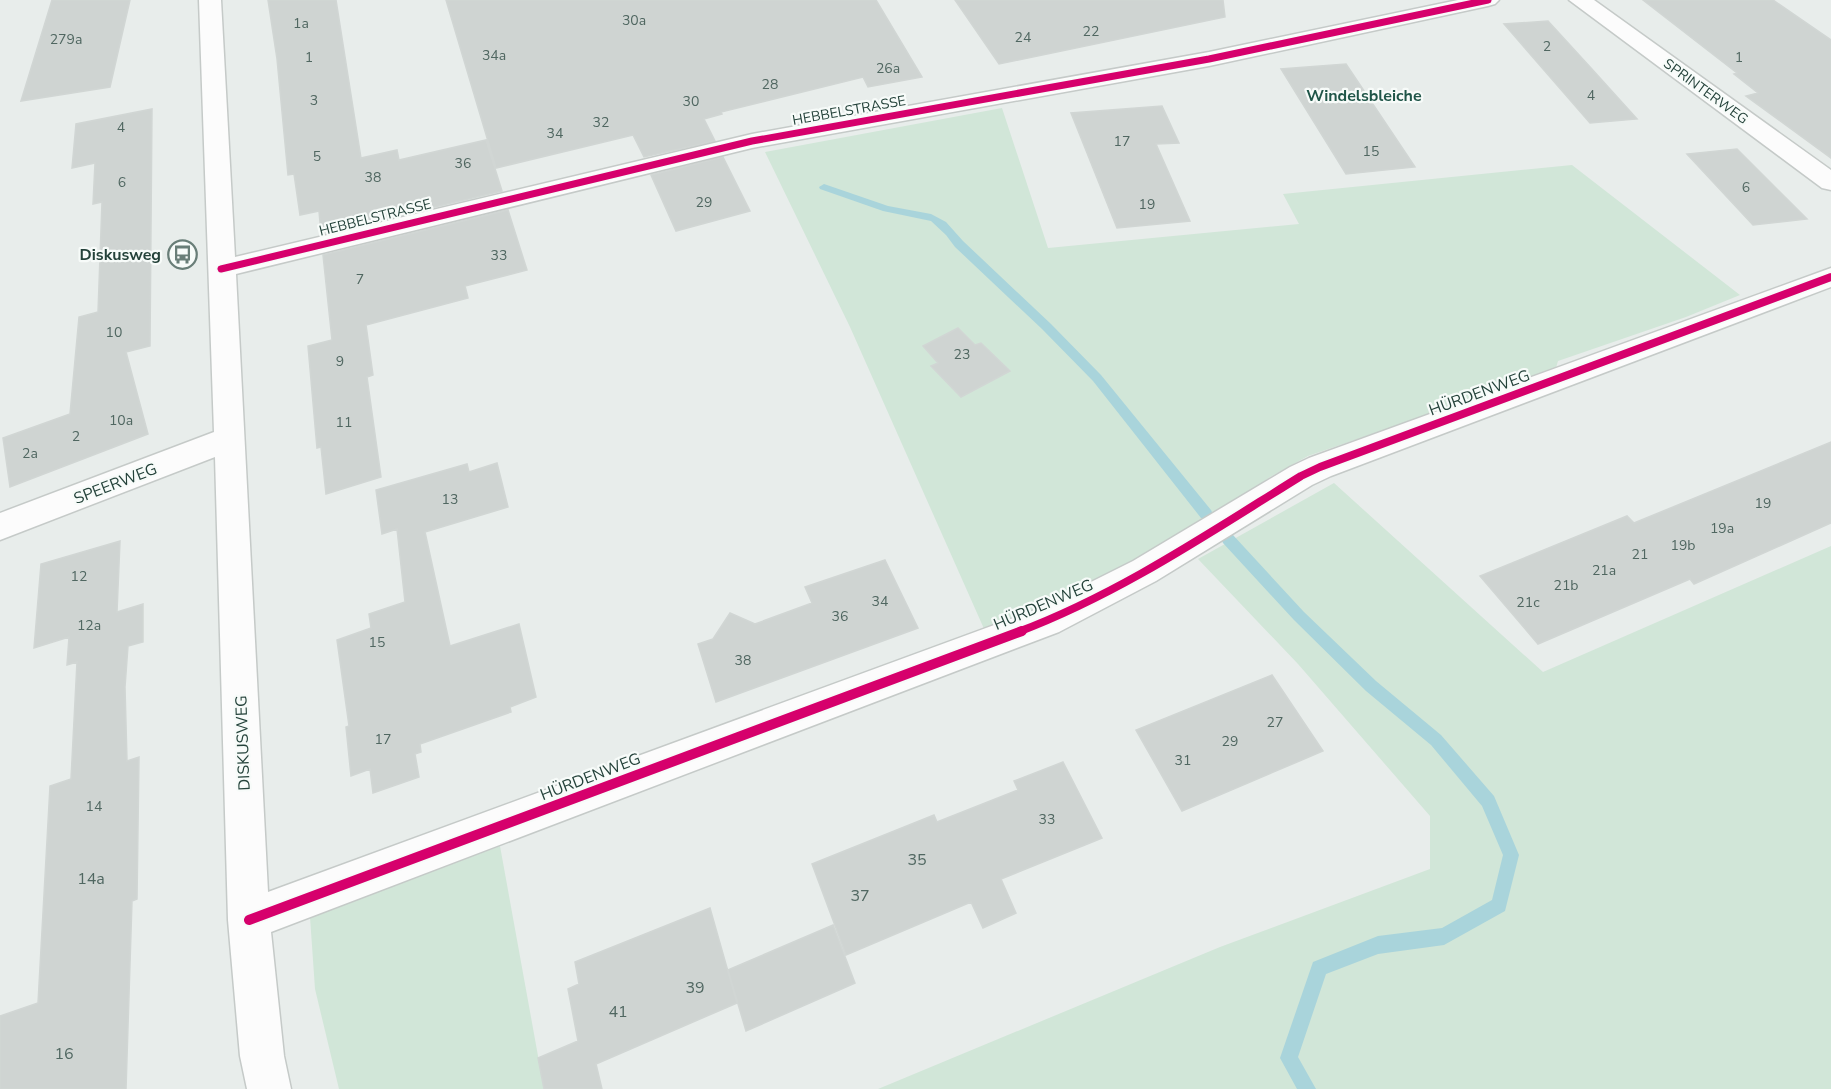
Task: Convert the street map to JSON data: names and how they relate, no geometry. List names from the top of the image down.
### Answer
{
  "streets": {
    "street": [
      "SPRINTERWEG",
      "HEBBELSTRASSE",
      "HÜRDENWEG",
      "SPEERWEG",
      "DISKUSWEG"
    ]
  },
  "crossings": [
    ["HEBBELSTRASSE", "DISKUSWEG"],
    ["HÜRDENWEG", "DISKUSWEG"],
    ["SPEERWEG", "DISKUSWEG"]
  ],
  "districts": ["Windelsbleiche"],
  "places": {
    "bus stop": ["Diskusweg"]
  },
  "house_numbers": [
    "30a",
    "1a",
    "22",
    "24",
    "279a",
    "2",
    "34a",
    "1",
    "1",
    "26a",
    "28",
    "4",
    "3",
    "30",
    "32",
    "4",
    "34",
    "17",
    "15",
    "5",
    "36",
    "38",
    "6",
    "6",
    "29",
    "19",
    "33",
    "7",
    "10",
    "23",
    "9",
    "10a",
    "11",
    "2",
    "2a",
    "13",
    "19",
    "19a",
    "19b",
    "21",
    "21a",
    "12",
    "21b",
    "34",
    "21c",
    "36",
    "12a",
    "15",
    "38",
    "27",
    "17",
    "29",
    "31",
    "14",
    "33",
    "35",
    "14a",
    "37",
    "39",
    "41",
    "16"
  ]
}
